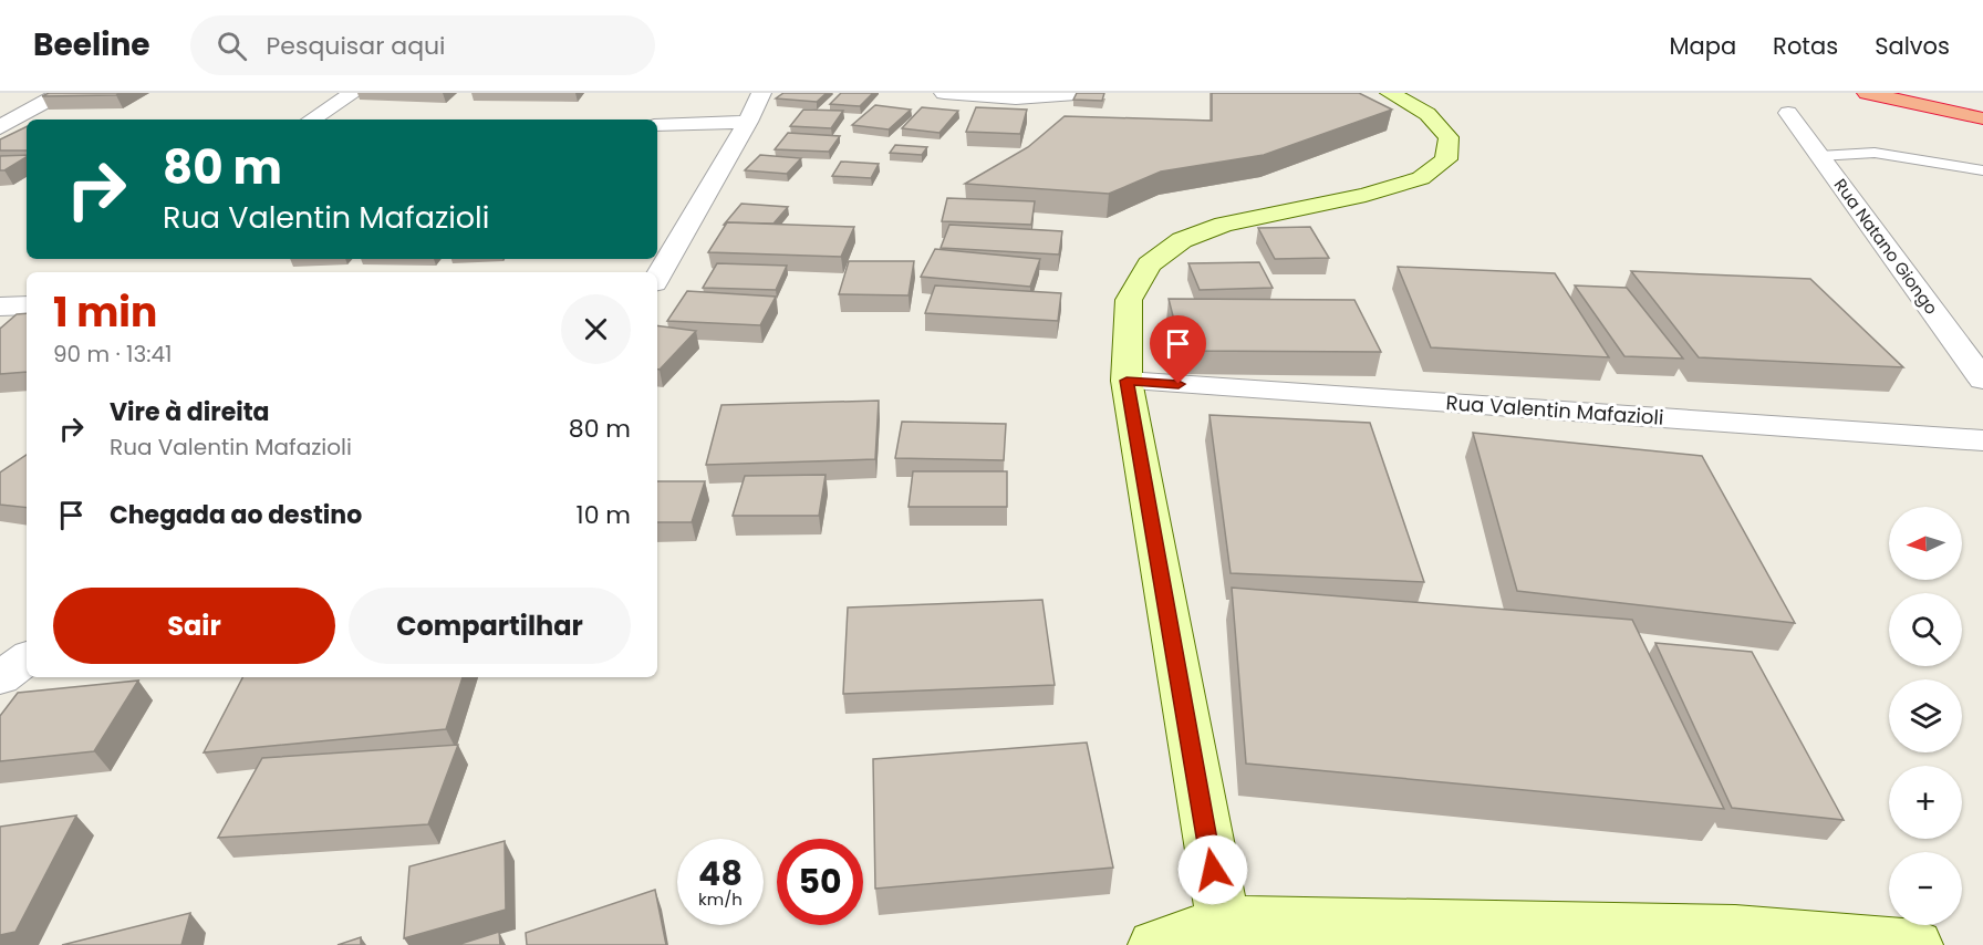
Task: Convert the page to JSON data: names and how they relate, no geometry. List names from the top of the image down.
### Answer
{
  "streets": {
    "street": ["Rua Natano Giongo", "Rua Valentin Mafazioli"]
  },
  "north": "left",
  "page": {
    "header": "Beeline",
    "search": "Pesquisar aqui",
    "nav": ["Mapa", "Rotas", "Salvos"],
    "turn": ["80 m", "Rua Valentin Mafazioli"],
    "heading": ["1 min", "90 m · 13:41"],
    "list": [
      {
        "name": "Vire à direita",
        "note": "Rua Valentin Mafazioli",
        "value": "80 m"
      },
      {
        "name": "Chegada ao destino",
        "value": "10 m"
      }
    ],
    "map_buttons": ["+", "−"],
    "buttons": ["Sair", "Compartilhar"],
    "speed": "48 km/h",
    "limit": "50"
  }
}
